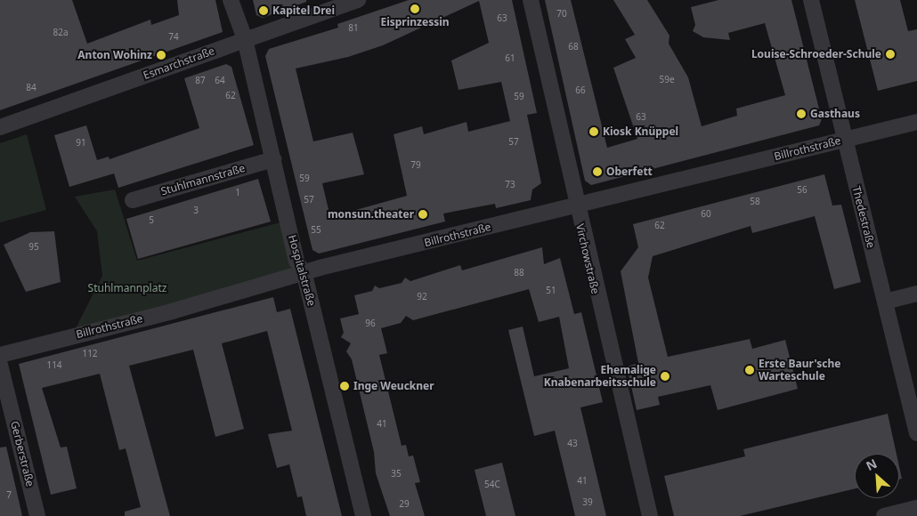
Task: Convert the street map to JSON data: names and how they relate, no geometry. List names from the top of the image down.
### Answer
{
  "streets": {
    "street": [
      "Esmarchstraße",
      "Billrothstraße",
      "Stuhlmannstraße",
      "Thedestraße",
      "Virchowstraße",
      "Hospitalstraße",
      "Gerberstraße"
    ]
  },
  "crossings": [
    ["Esmarchstraße", "Hospitalstraße"],
    ["Billrothstraße", "Thedestraße"],
    ["Billrothstraße", "Virchowstraße"],
    ["Billrothstraße", "Hospitalstraße"],
    ["Stuhlmannstraße", "Hospitalstraße"]
  ],
  "parks": ["Stuhlmannplatz"],
  "places": [
    "Eisprinzessin",
    "Kapitel Drei",
    "Louise-Schroeder-Schule",
    "Anton Wohinz",
    "Gasthaus",
    "Kiosk Knüppel",
    "Oberfett",
    "monsun.theater",
    "Erste Baur'sche Warteschule",
    "Ehemalige Knabenarbeitsschule",
    "Inge Weuckner"
  ],
  "house_numbers": [
    "70",
    "63",
    "81",
    "82a",
    "74",
    "68",
    "61",
    "59e",
    "87",
    "64",
    "84",
    "66",
    "62",
    "59",
    "63",
    "57",
    "91",
    "79",
    "59",
    "73",
    "56",
    "1",
    "57",
    "58",
    "3",
    "60",
    "5",
    "62",
    "55",
    "95",
    "88",
    "51",
    "92",
    "96",
    "112",
    "114",
    "41",
    "43",
    "35",
    "41",
    "54C",
    "7",
    "39",
    "29"
  ],
  "north": "top left"
}
